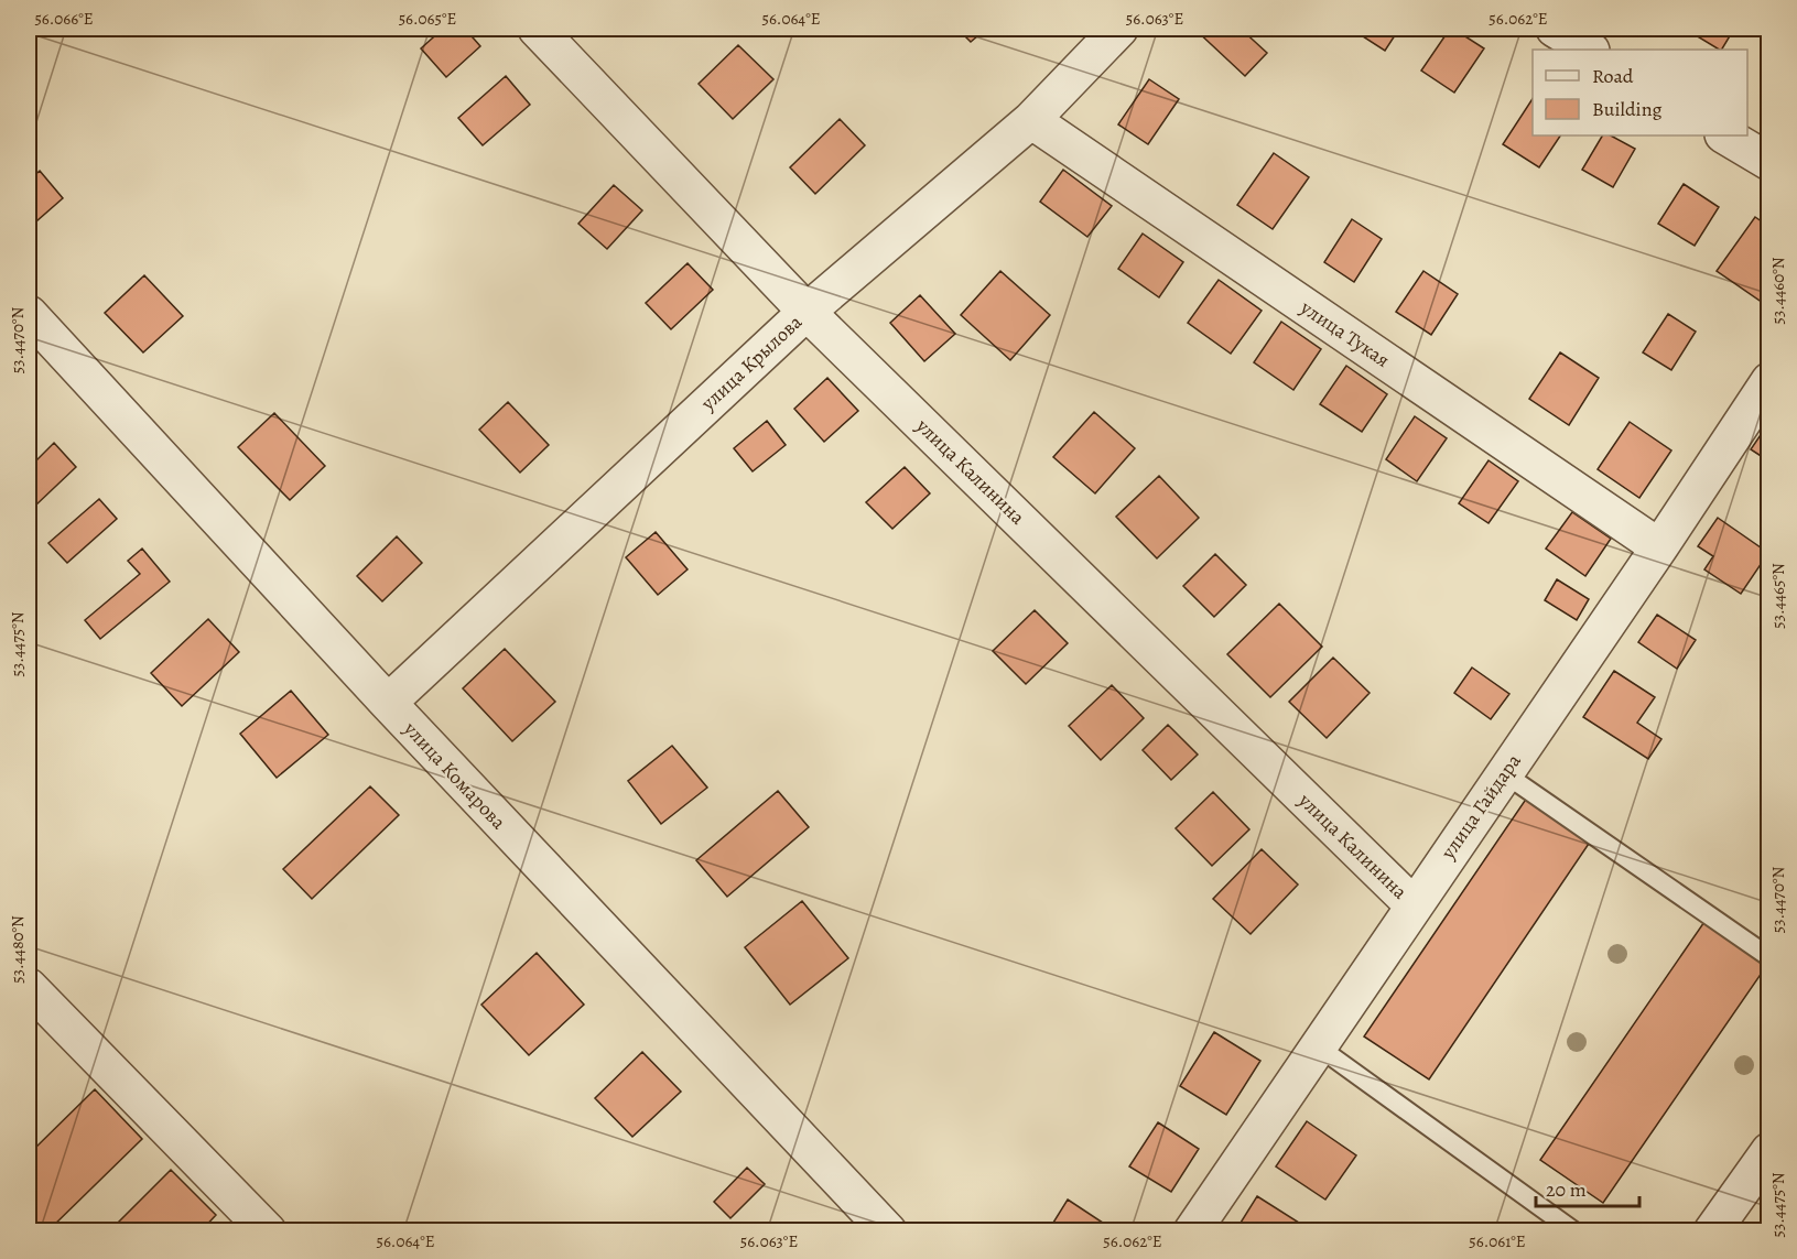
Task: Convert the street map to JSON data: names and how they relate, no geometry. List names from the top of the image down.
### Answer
{
  "streets": {
    "street": [
      "улица Тукая",
      "улица Крылова",
      "улица Калинина",
      "улица Комарова",
      "улица Гайдара"
    ]
  },
  "crossings": [
    ["улица Тукая", "улица Крылова"],
    ["улица Тукая", "улица Гайдара"],
    ["улица Крылова", "улица Калинина"],
    ["улица Крылова", "улица Комарова"],
    ["улица Калинина", "улица Гайдара"]
  ],
  "legend": ["Road", "Building"],
  "scale_bar": "20 m",
  "coordinates": [
    "56.066°E",
    "56.065°E",
    "56.064°E",
    "56.063°E",
    "56.062°E",
    "53.4460°N",
    "53.4470°N",
    "53.4465°N",
    "53.4475°N",
    "53.4480°N",
    "56.061°E"
  ]
}
